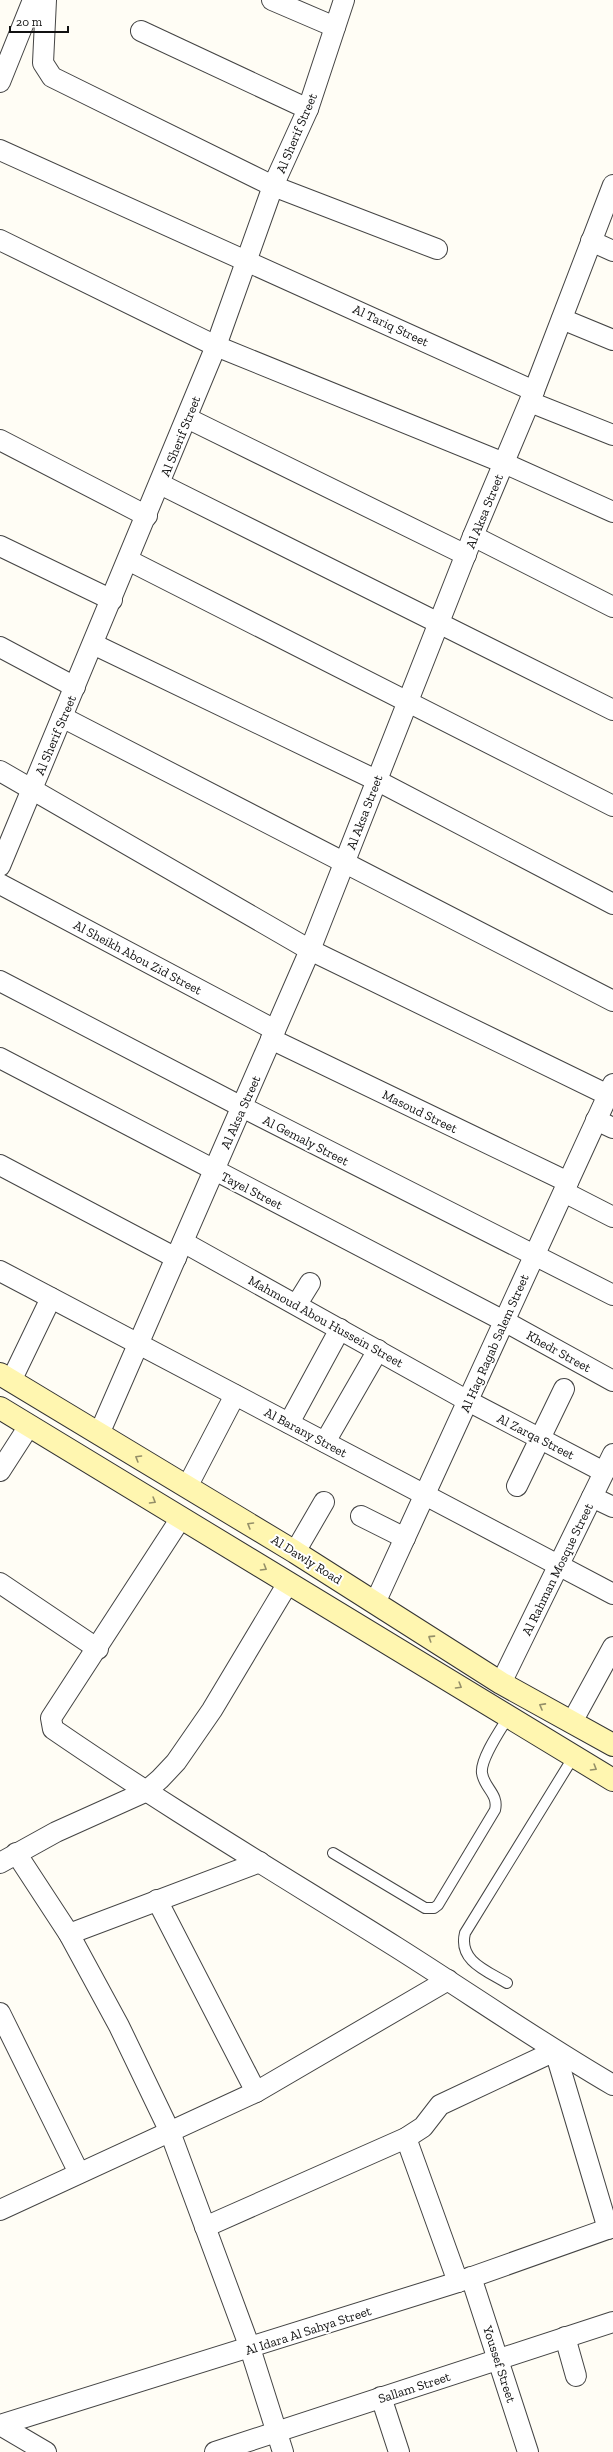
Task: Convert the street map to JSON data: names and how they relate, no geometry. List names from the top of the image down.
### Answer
{
  "streets": {
    "street": [
      "Al Sherif Street",
      "Al Tariq Street",
      "Al Aksa Street",
      "Al Sheikh Abou Zid Street",
      "Masoud Street",
      "Al Gemaly Street",
      "Tayel Street",
      "Mahmoud Abou Hussein Street",
      "Al Hag Ragab Salem Street",
      "Khedr Street",
      "Al Barany Street",
      "Al Zarqa Street",
      "Al Dawly Road",
      "Al Rahman Mosque Street",
      "Al Idara Al Sahya Street",
      "Youssef Street",
      "Sallam Street"
    ]
  },
  "crossings": [
    ["Al Sherif Street", "Al Tariq Street"],
    ["Al Tariq Street", "Al Aksa Street"],
    ["Al Aksa Street", "Al Sheikh Abou Zid Street"],
    ["Al Aksa Street", "Masoud Street"],
    ["Al Aksa Street", "Al Gemaly Street"],
    ["Al Aksa Street", "Tayel Street"],
    ["Al Aksa Street", "Mahmoud Abou Hussein Street"],
    ["Al Aksa Street", "Al Barany Street"],
    ["Al Aksa Street", "Al Dawly Road"],
    ["Al Sheikh Abou Zid Street", "Masoud Street"],
    ["Masoud Street", "Al Hag Ragab Salem Street"],
    ["Al Gemaly Street", "Al Hag Ragab Salem Street"],
    ["Tayel Street", "Al Hag Ragab Salem Street"],
    ["Tayel Street", "Khedr Street"],
    ["Mahmoud Abou Hussein Street", "Al Hag Ragab Salem Street"],
    ["Mahmoud Abou Hussein Street", "Al Zarqa Street"],
    ["Al Hag Ragab Salem Street", "Khedr Street"],
    ["Al Hag Ragab Salem Street", "Al Barany Street"],
    ["Al Hag Ragab Salem Street", "Al Zarqa Street"],
    ["Al Hag Ragab Salem Street", "Al Dawly Road"],
    ["Al Barany Street", "Al Rahman Mosque Street"],
    ["Al Zarqa Street", "Al Rahman Mosque Street"],
    ["Al Dawly Road", "Al Rahman Mosque Street"],
    ["Al Idara Al Sahya Street", "Youssef Street"],
    ["Youssef Street", "Sallam Street"]
  ],
  "scale_bar": "20 m"
}
